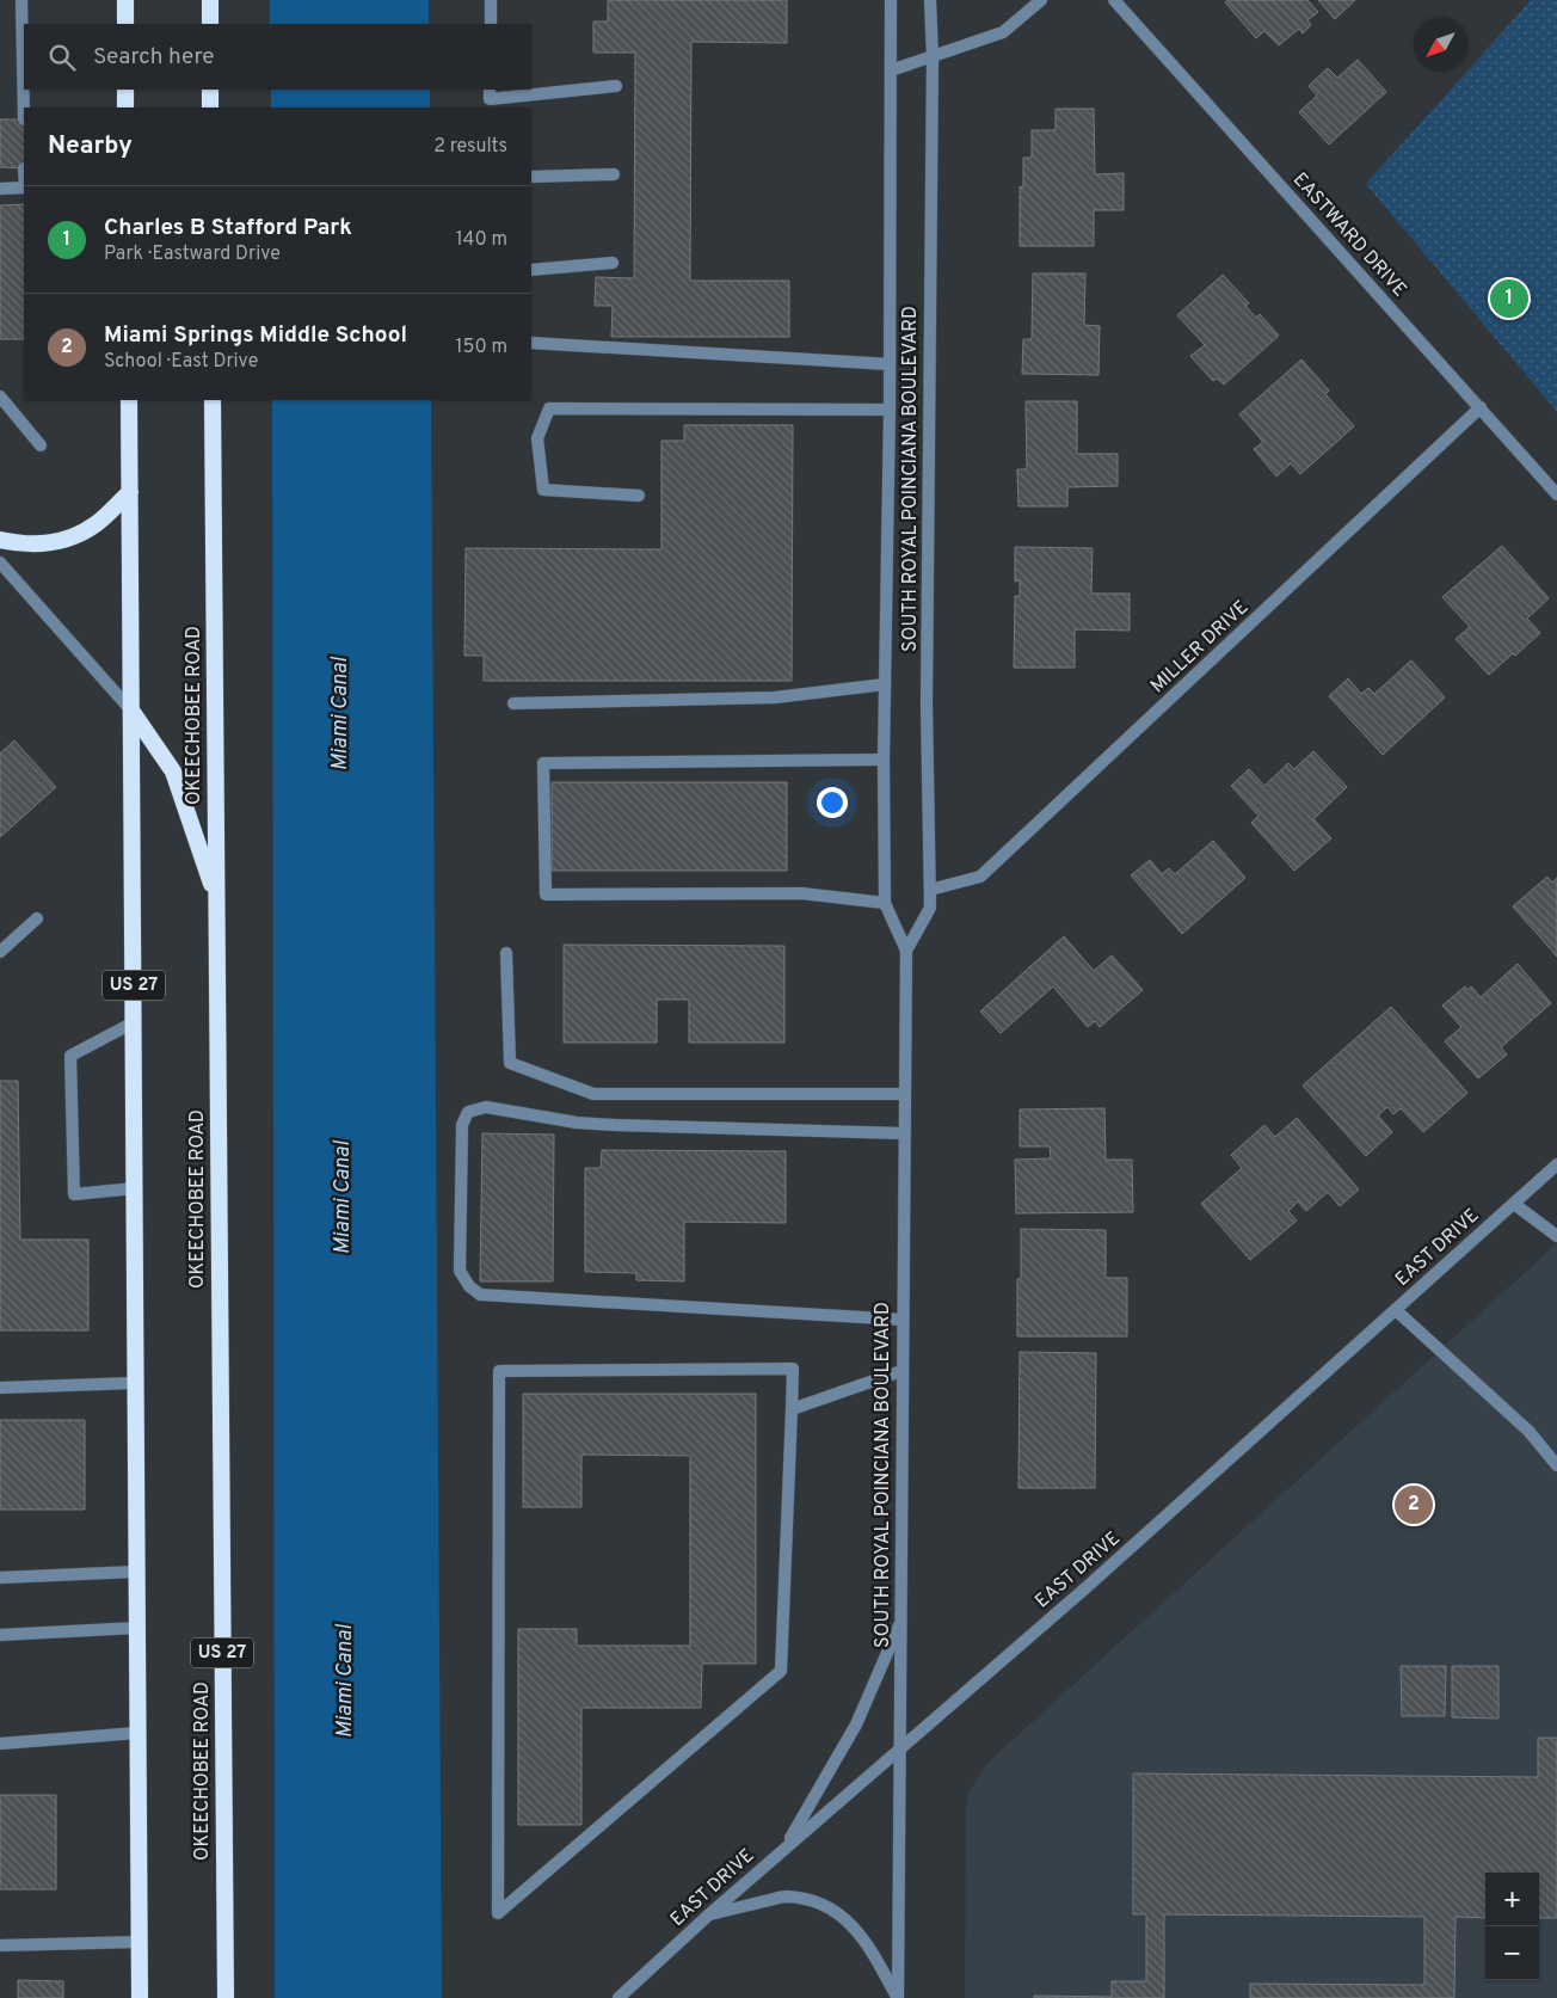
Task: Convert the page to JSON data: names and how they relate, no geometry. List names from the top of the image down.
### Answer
{
  "streets": {
    "highway": ["OKEECHOBEE ROAD", "US 27"],
    "street": [
      "EASTWARD DRIVE",
      "SOUTH ROYAL POINCIANA BOULEVARD",
      "MILLER DRIVE",
      "EAST DRIVE"
    ]
  },
  "crossings": [
    ["EASTWARD DRIVE", "MILLER DRIVE"],
    ["SOUTH ROYAL POINCIANA BOULEVARD", "MILLER DRIVE"],
    ["SOUTH ROYAL POINCIANA BOULEVARD", "EAST DRIVE"]
  ],
  "water": ["Miami Canal"],
  "north": "bottom left",
  "page": {
    "search": "Search here",
    "heading": ["Nearby", "2 results"],
    "list": [
      {
        "mark": "1",
        "name": "Charles B Stafford Park",
        "note": "Park · Eastward Drive",
        "value": "140 m"
      },
      {
        "mark": "2",
        "name": "Miami Springs Middle School",
        "note": "School · East Drive",
        "value": "150 m"
      }
    ],
    "pins": ["1", "2"],
    "map_buttons": ["+", "−"]
  }
}
